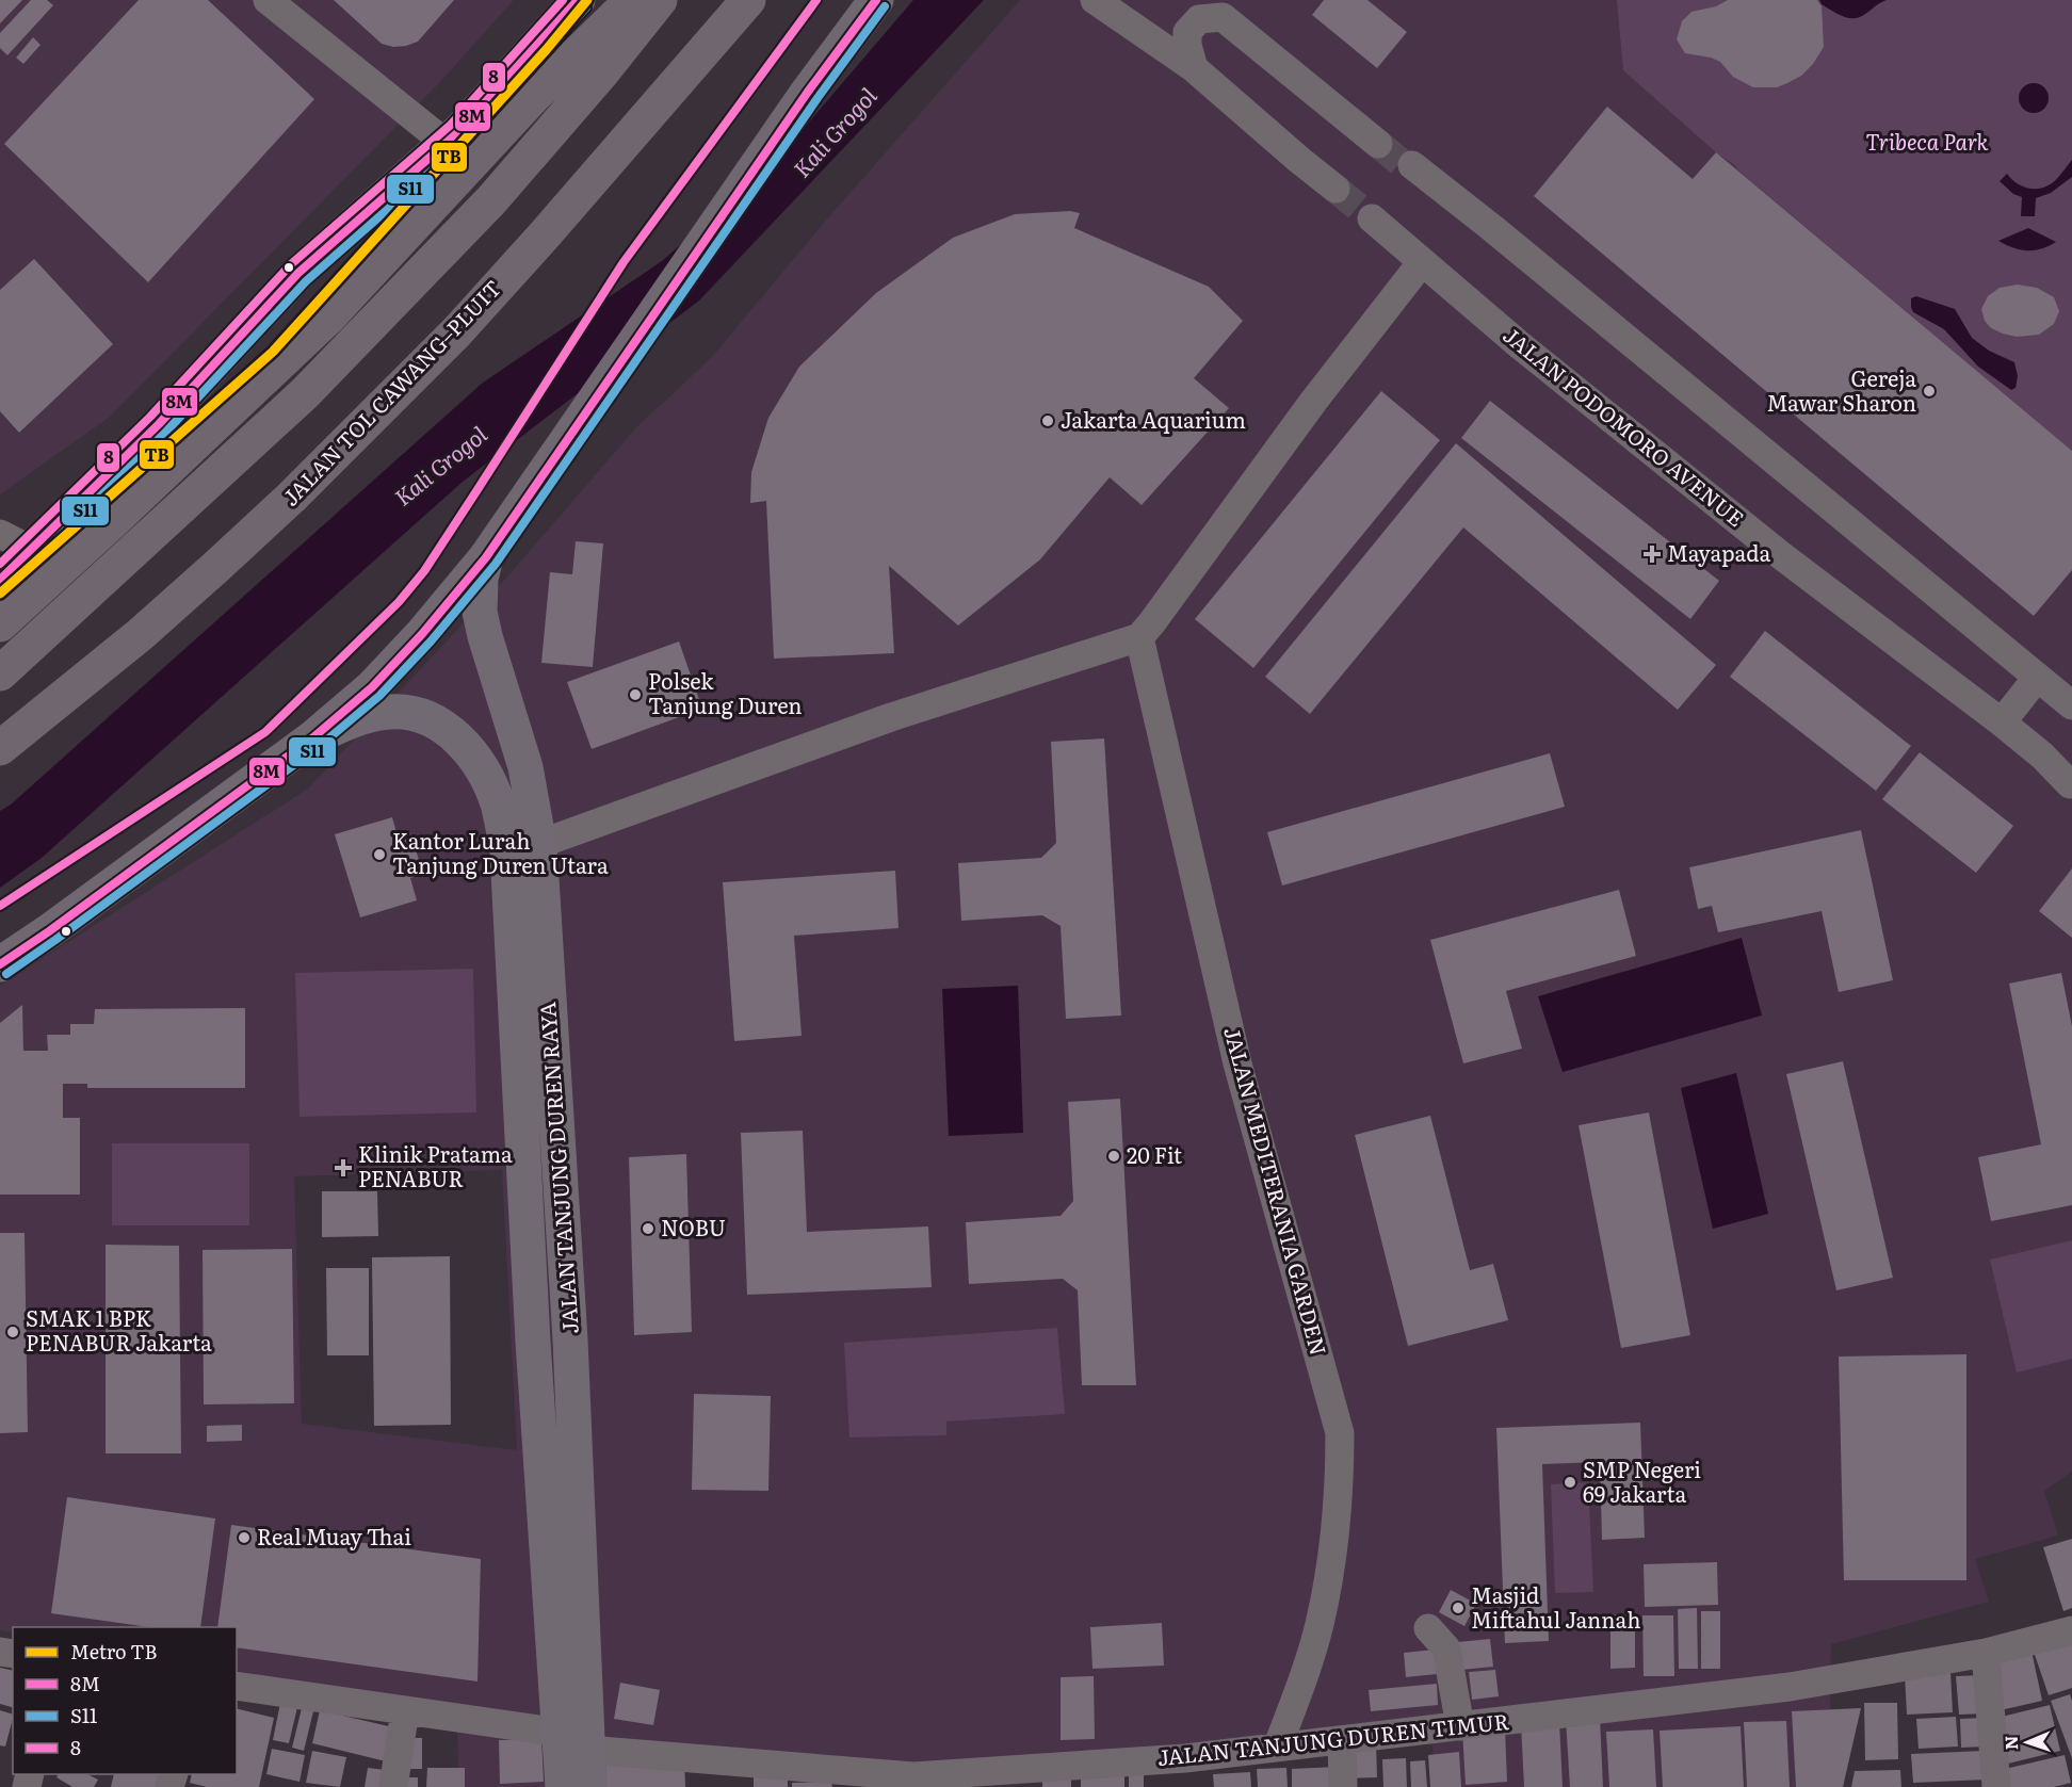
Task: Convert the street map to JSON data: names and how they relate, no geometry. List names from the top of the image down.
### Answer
{
  "streets": {
    "highway": ["JALAN TOL CAWANG–PLUIT"],
    "main road": ["JALAN TANJUNG DUREN RAYA"],
    "street": ["JALAN PODOMORO AVENUE", "JALAN MEDITERANIA GARDEN", "JALAN TANJUNG DUREN TIMUR"]
  },
  "crossings": [
    ["JALAN TANJUNG DUREN RAYA", "JALAN TANJUNG DUREN TIMUR"],
    ["JALAN MEDITERANIA GARDEN", "JALAN TANJUNG DUREN TIMUR"]
  ],
  "water": ["Kali Grogol"],
  "parks": ["Tribeca Park"],
  "places": {
    "other": [
      "Gereja Mawar Sharon",
      "Jakarta Aquarium",
      "Polsek Tanjung Duren",
      "Kantor Lurah Tanjung Duren Utara",
      "20 Fit",
      "NOBU",
      "SMAK 1 BPK PENABUR Jakarta",
      "SMP Negeri 69 Jakarta",
      "Real Muay Thai",
      "Masjid Miftahul Jannah"
    ],
    "health": ["Mayapada", "Klinik Pratama PENABUR"]
  },
  "lines": [
    "metro line TB",
    "transit line 8M",
    "transit line 8",
    "transit line S11"
  ],
  "legend": [
    "Metro TB",
    "8M",
    "S11",
    "8"
  ],
  "north": "left"
}
